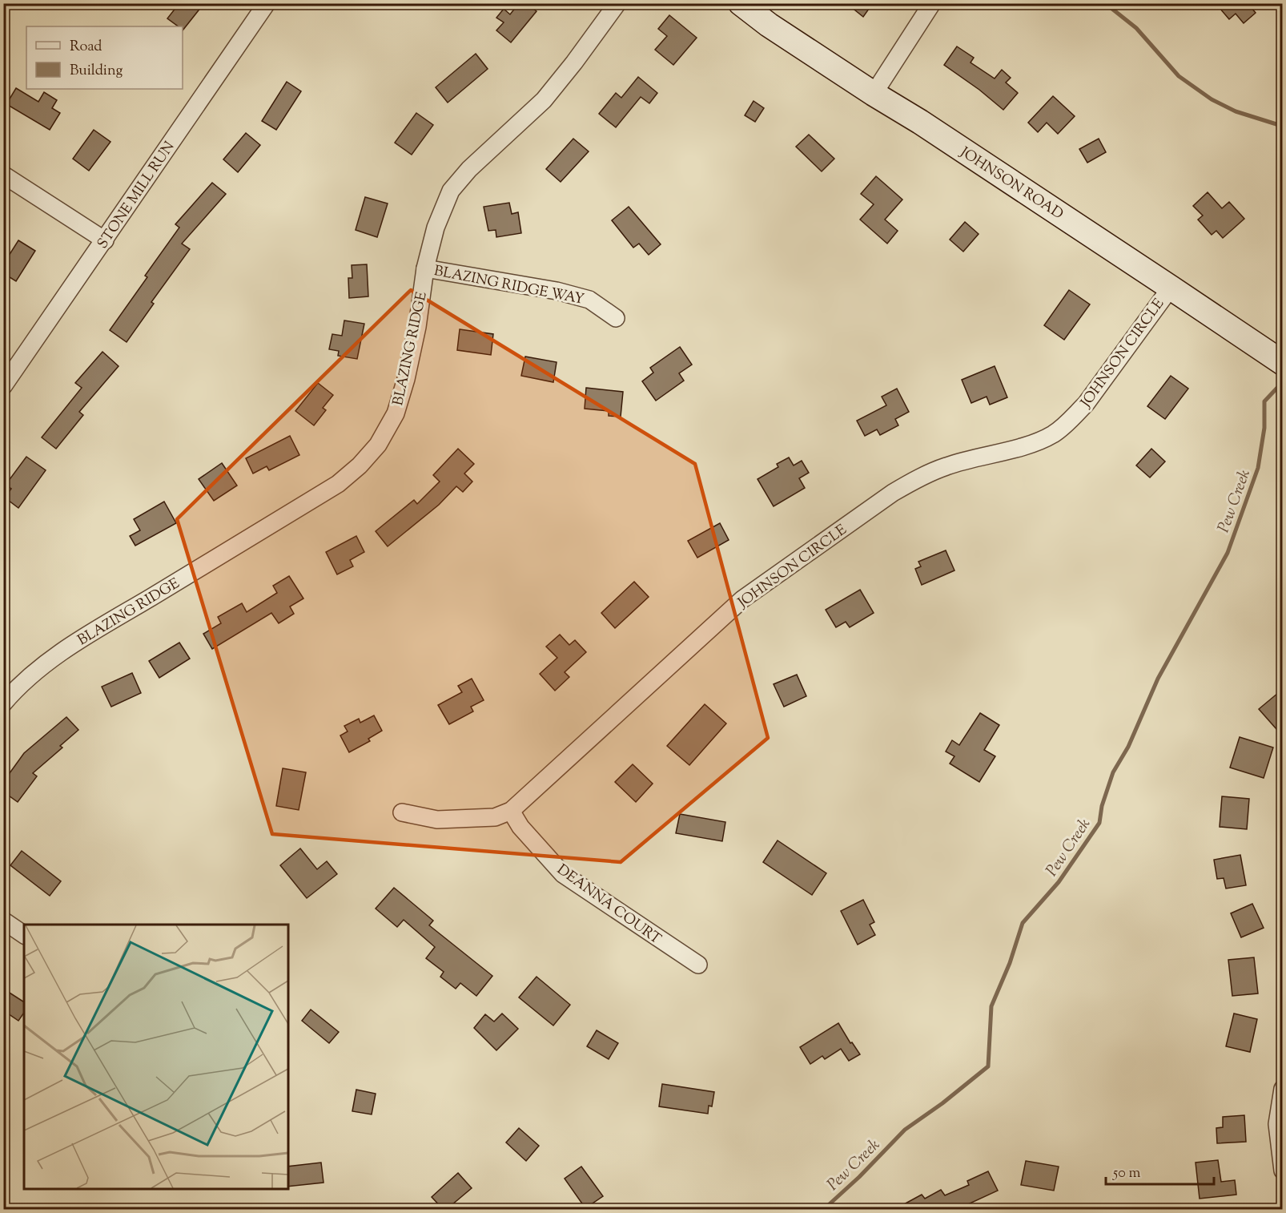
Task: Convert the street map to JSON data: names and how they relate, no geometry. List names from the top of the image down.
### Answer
{
  "streets": {
    "street": [
      "JOHNSON ROAD",
      "STONE MILL RUN",
      "BLAZING RIDGE WAY",
      "BLAZING RIDGE",
      "JOHNSON CIRCLE",
      "DEANNA COURT"
    ]
  },
  "crossings": [
    ["JOHNSON ROAD", "JOHNSON CIRCLE"],
    ["BLAZING RIDGE WAY", "BLAZING RIDGE"],
    ["JOHNSON CIRCLE", "DEANNA COURT"]
  ],
  "water": ["Pew Creek"],
  "legend": ["Road", "Building"],
  "scale_bar": "50 m"
}
